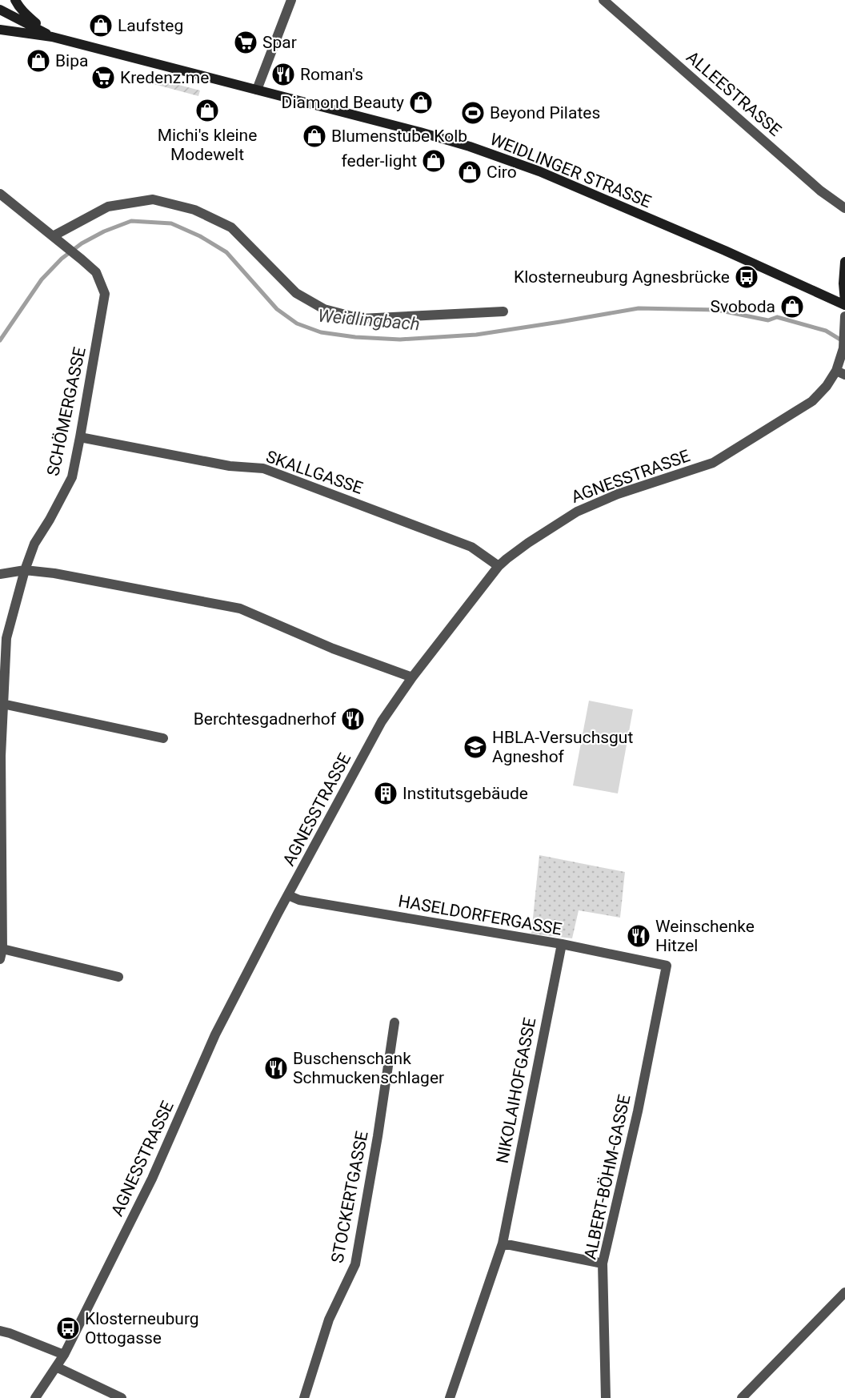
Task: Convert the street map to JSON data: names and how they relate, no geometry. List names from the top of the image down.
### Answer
{
  "streets": {
    "main road": ["WEIDLINGER STRASSE"],
    "street": [
      "ALLEESTRASSE",
      "SCHÖMERGASSE",
      "SKALLGASSE",
      "AGNESSTRASSE",
      "HASELDORFERGASSE",
      "NIKOLAIHOFGASSE",
      "ALBERT-BÖHM-GASSE",
      "STOCKERTGASSE"
    ]
  },
  "crossings": [
    ["SCHÖMERGASSE", "SKALLGASSE"],
    ["SKALLGASSE", "AGNESSTRASSE"],
    ["AGNESSTRASSE", "HASELDORFERGASSE"],
    ["HASELDORFERGASSE", "NIKOLAIHOFGASSE"],
    ["HASELDORFERGASSE", "ALBERT-BÖHM-GASSE"]
  ],
  "water": ["Weidlingbach"],
  "places": {
    "shop": [
      "Laufsteg",
      "Bipa",
      "Diamond Beauty",
      "Michi's kleine Modewelt",
      "Blumenstube Kolb",
      "feder-light",
      "Ciro",
      "Svoboda"
    ],
    "supermarket": ["Spar", "Kredenz.me"],
    "restaurant": [
      "Roman's",
      "Berchtesgadnerhof",
      "Weinschenke Hitzel",
      "Buschenschank Schmuckenschlager"
    ],
    "sports": ["Beyond Pilates"],
    "bus stop": ["Klosterneuburg Agnesbrücke", "Klosterneuburg Ottogasse"],
    "school or university": ["HBLA-Versuchsgut Agneshof"],
    "building": ["Institutsgebäude"]
  }
}
